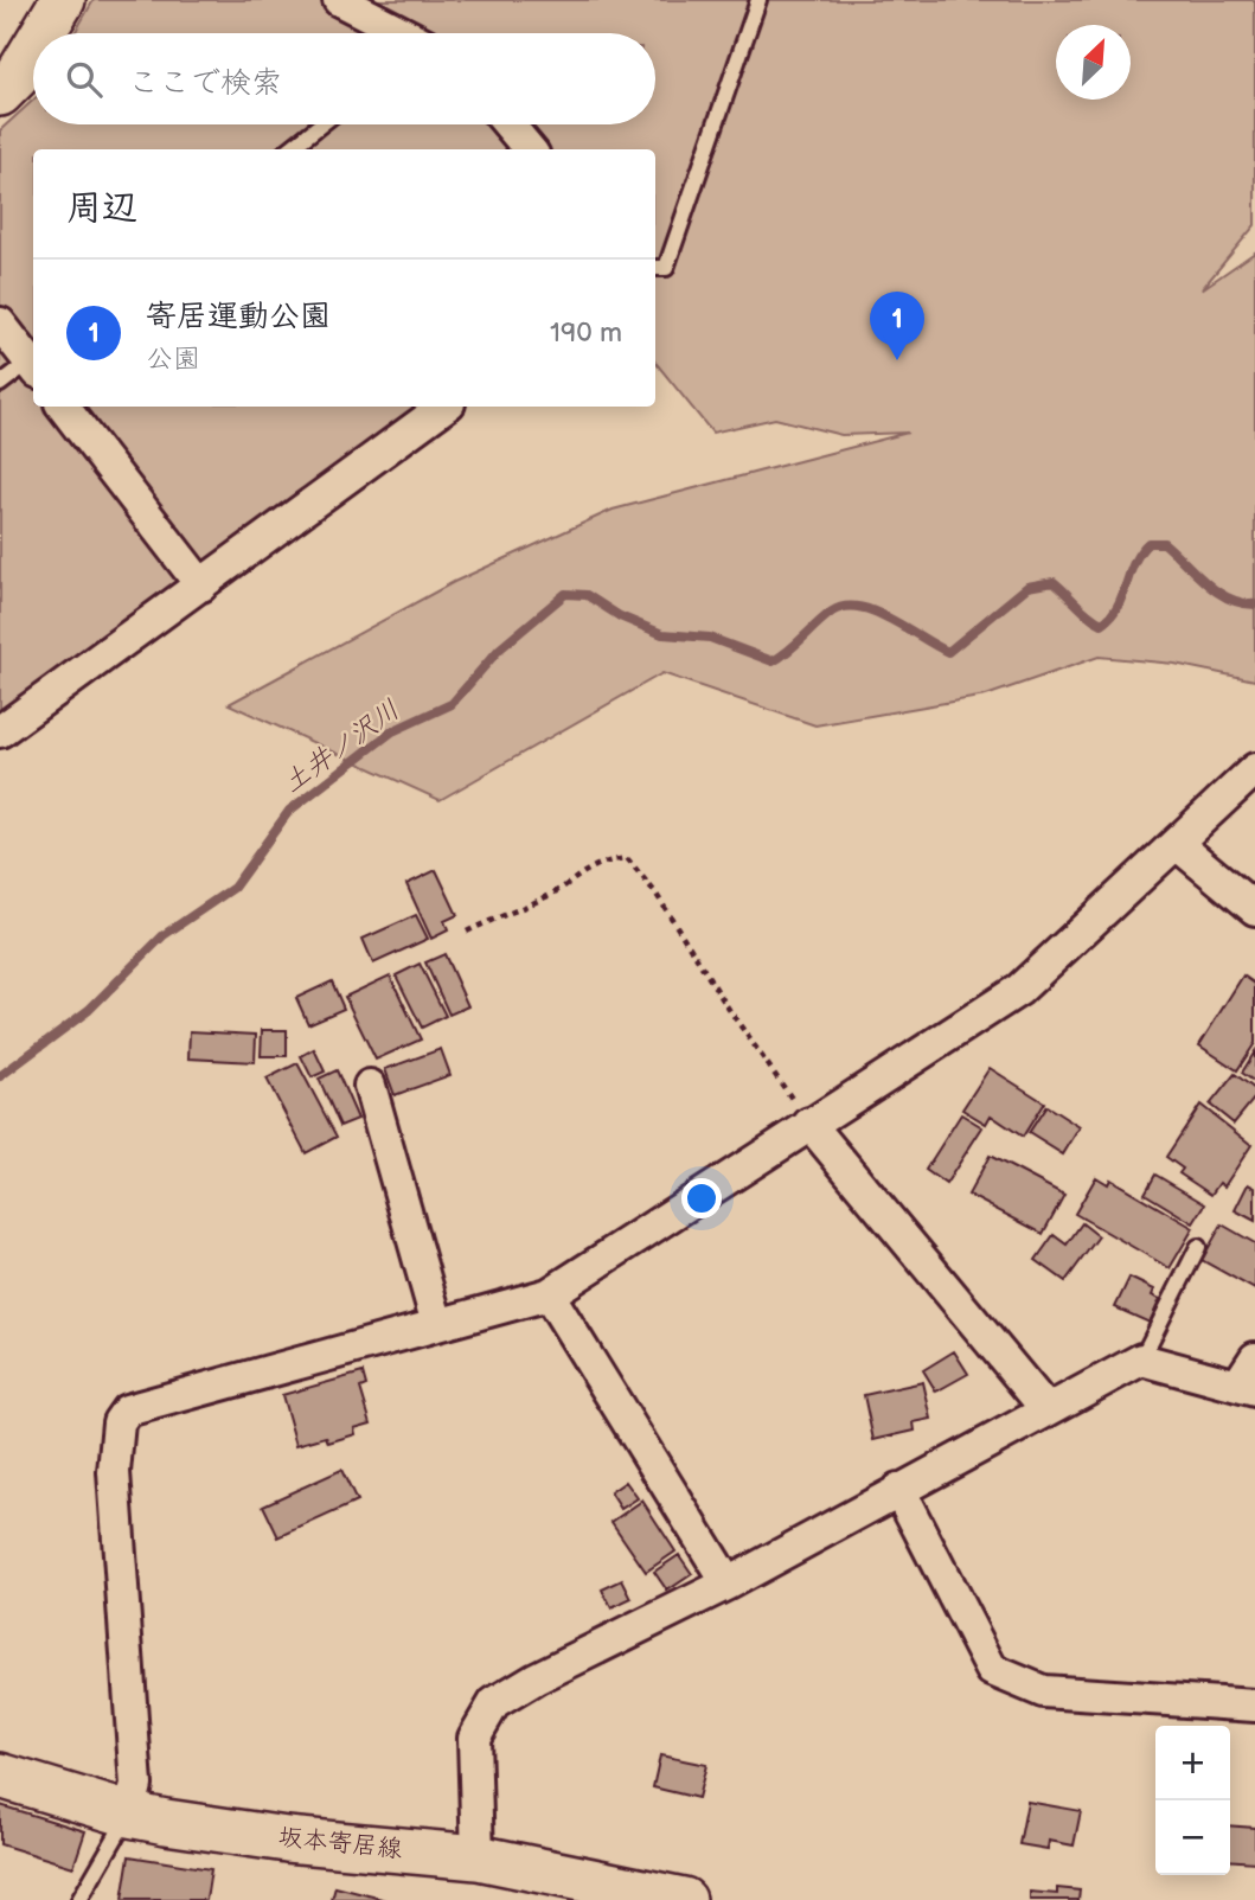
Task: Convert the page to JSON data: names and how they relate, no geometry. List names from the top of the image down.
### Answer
{
  "streets": {
    "main road": ["坂本寄居線"]
  },
  "water": ["土井ノ沢川"],
  "north": "top right",
  "page": {
    "search": "ここで検索",
    "heading": "周辺",
    "list": [
      {
        "mark": "1",
        "name": "寄居運動公園",
        "note": "公園",
        "value": "190 m"
      }
    ],
    "pins": "1",
    "map_buttons": ["+", "−"]
  }
}
